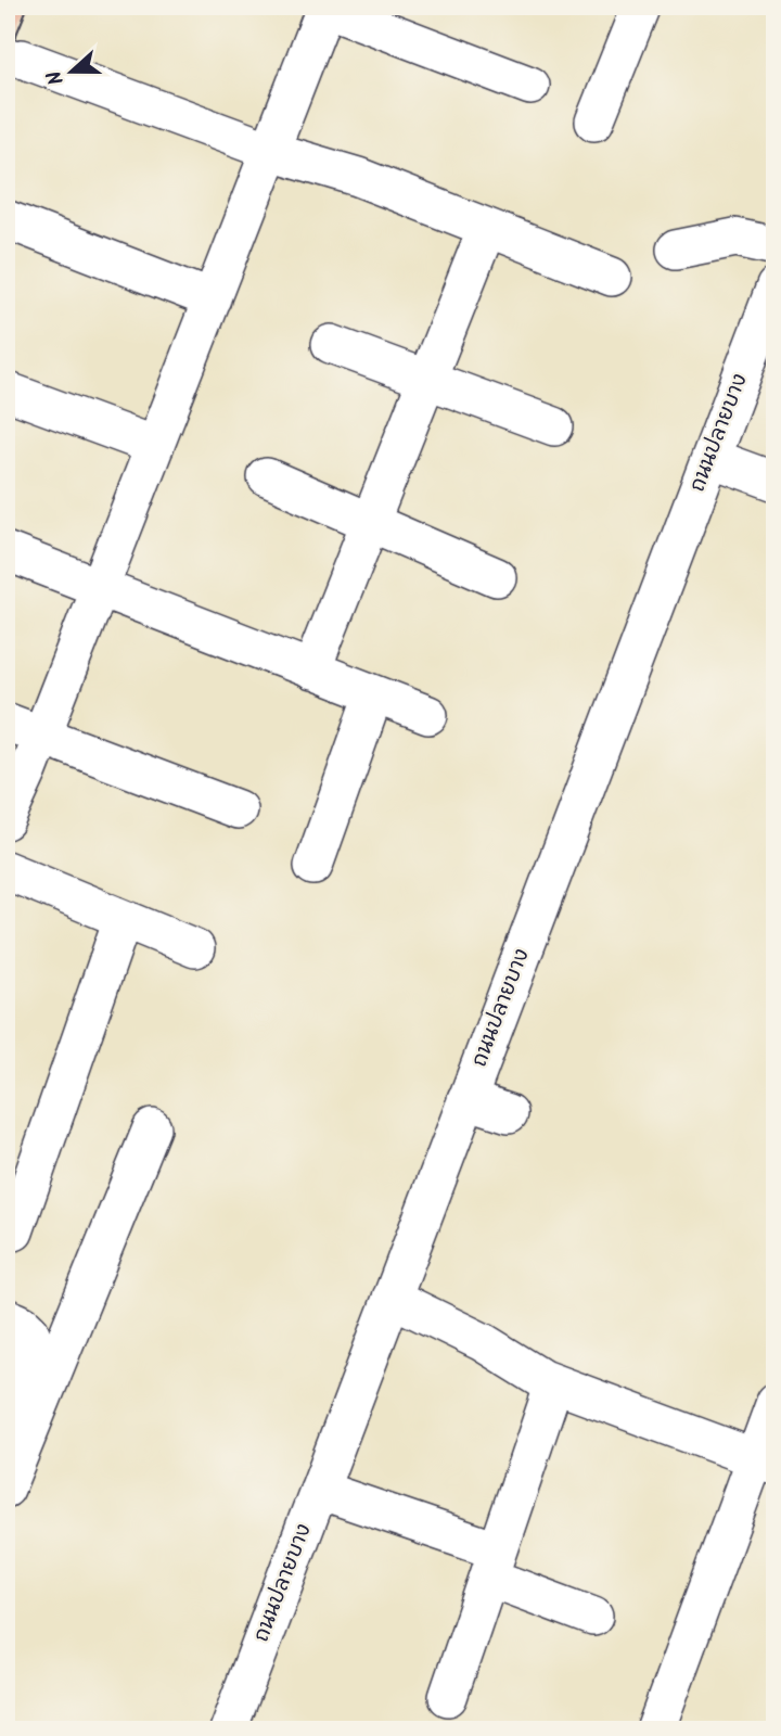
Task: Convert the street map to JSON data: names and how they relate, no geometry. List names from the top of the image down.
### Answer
{
  "streets": {
    "street": ["ถนนปลายบาง"]
  },
  "north": "left"
}
